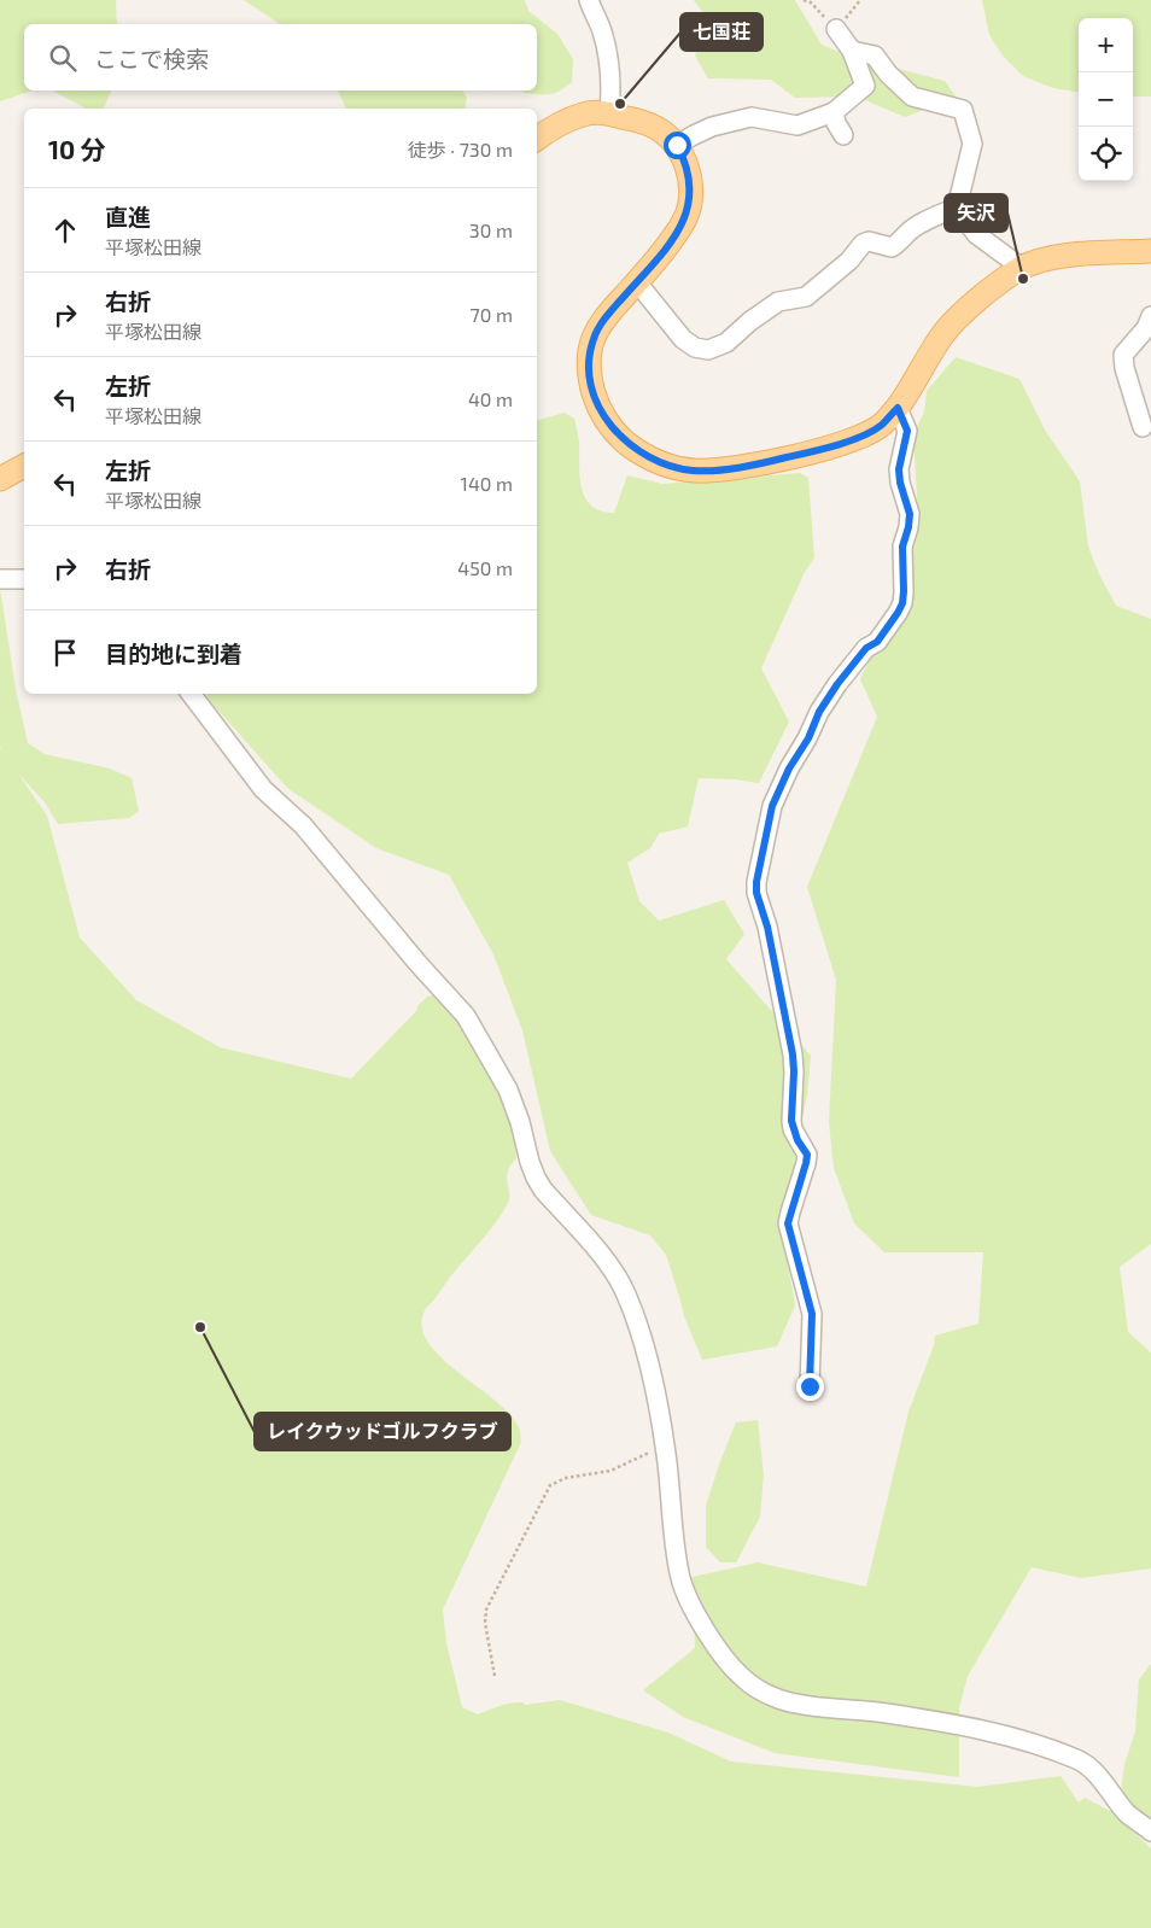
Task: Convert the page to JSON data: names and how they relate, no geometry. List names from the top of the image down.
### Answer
{
  "places": ["七国荘", "矢沢", "レイクウッドゴルフクラブ"],
  "page": {
    "map_buttons": ["+", "−"],
    "search": "ここで検索",
    "heading": ["10 分", "徒歩 · 730 m"],
    "list": [
      ["直進", "平塚松田線", "30 m"],
      ["右折", "平塚松田線", "70 m"],
      ["左折", "平塚松田線", "40 m"],
      ["左折", "平塚松田線", "140 m"],
      ["右折", "450 m"],
      "目的地に到着"
    ]
  }
}
